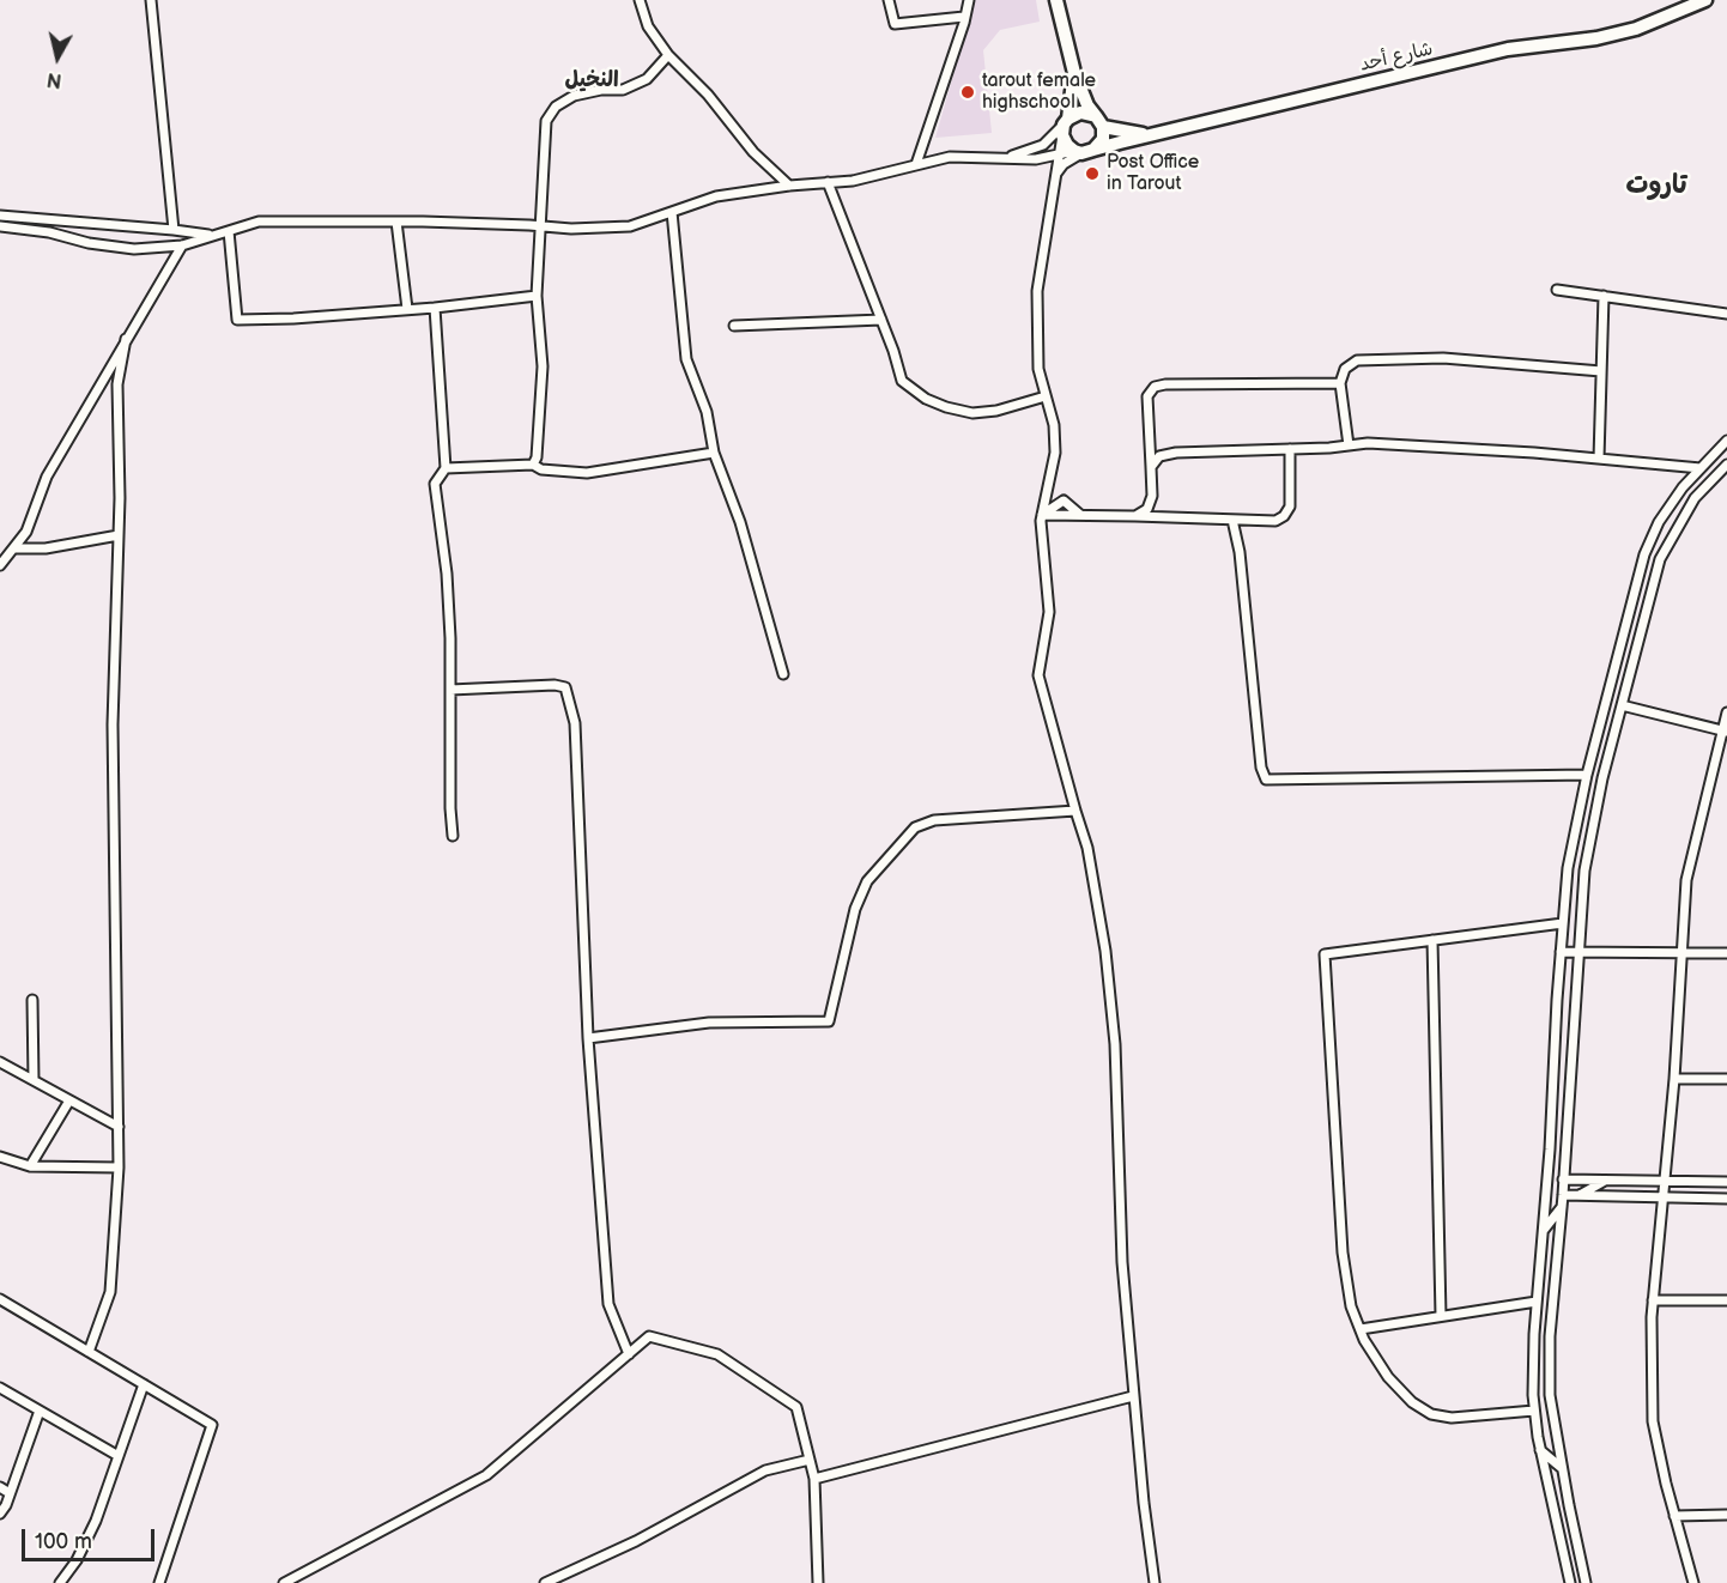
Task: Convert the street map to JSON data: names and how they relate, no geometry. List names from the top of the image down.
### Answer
{
  "streets": {
    "main road": ["شارع أحد"]
  },
  "districts": ["النخيل", "تاروت"],
  "places": ["tarout female highschool", "Post Office in Tarout"],
  "scale_bar": "100 m",
  "north": "bottom"
}
